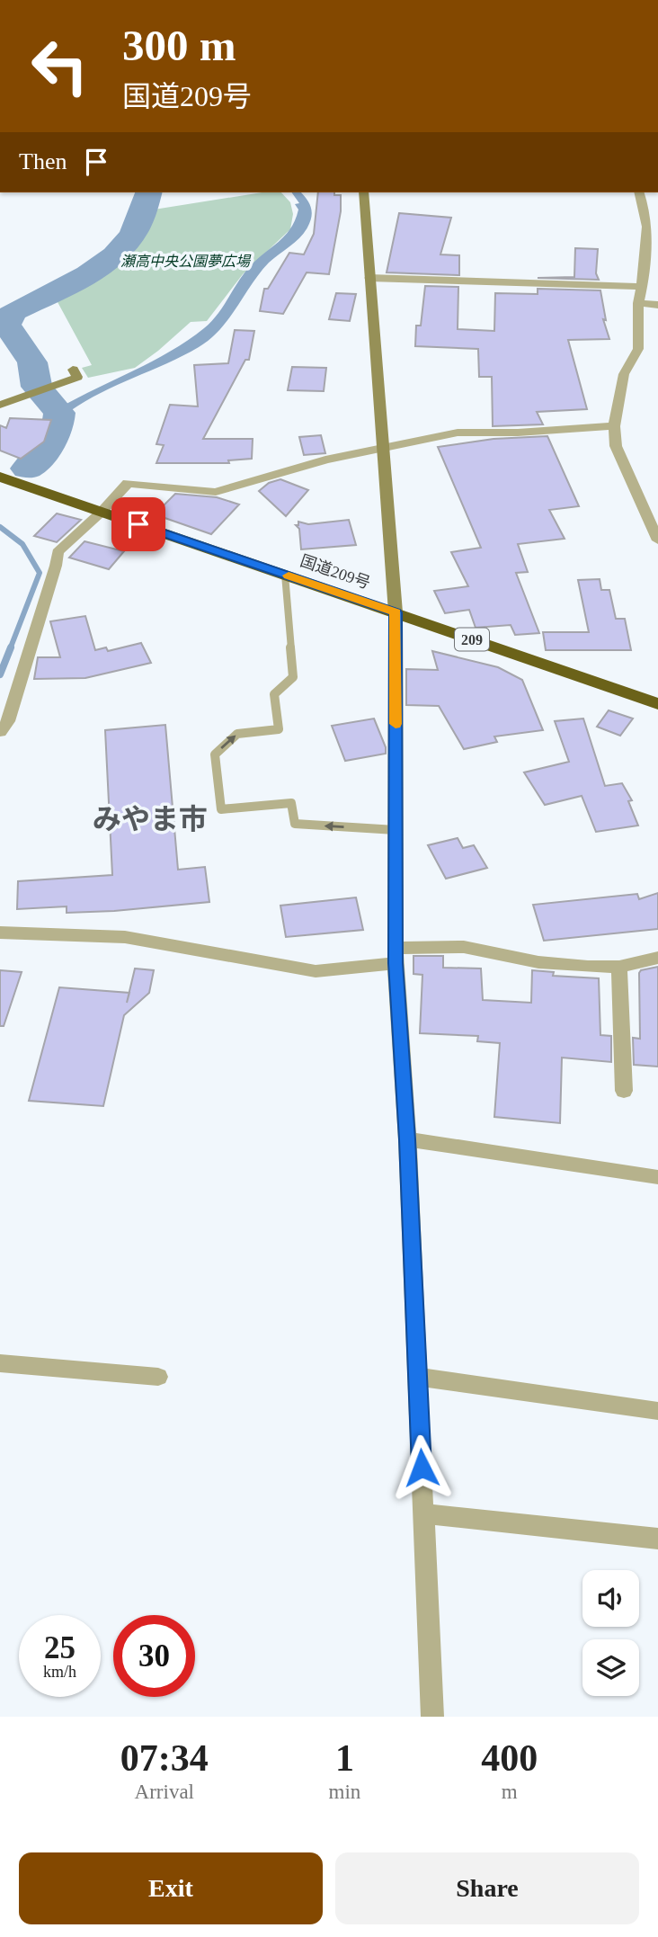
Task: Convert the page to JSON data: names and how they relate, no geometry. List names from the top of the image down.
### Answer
{
  "streets": {
    "highway": ["国道209号", "209"]
  },
  "districts": ["みやま市"],
  "parks": ["瀬高中央公園夢広場"],
  "page": {
    "turn": ["300 m", "国道209号"],
    "then": "Then",
    "speed": "25 km/h",
    "limit": "30",
    "eta": [
      "07:34",
      "Arrival",
      "1",
      "min",
      "400",
      "m"
    ],
    "buttons": ["Exit", "Share"]
  }
}
